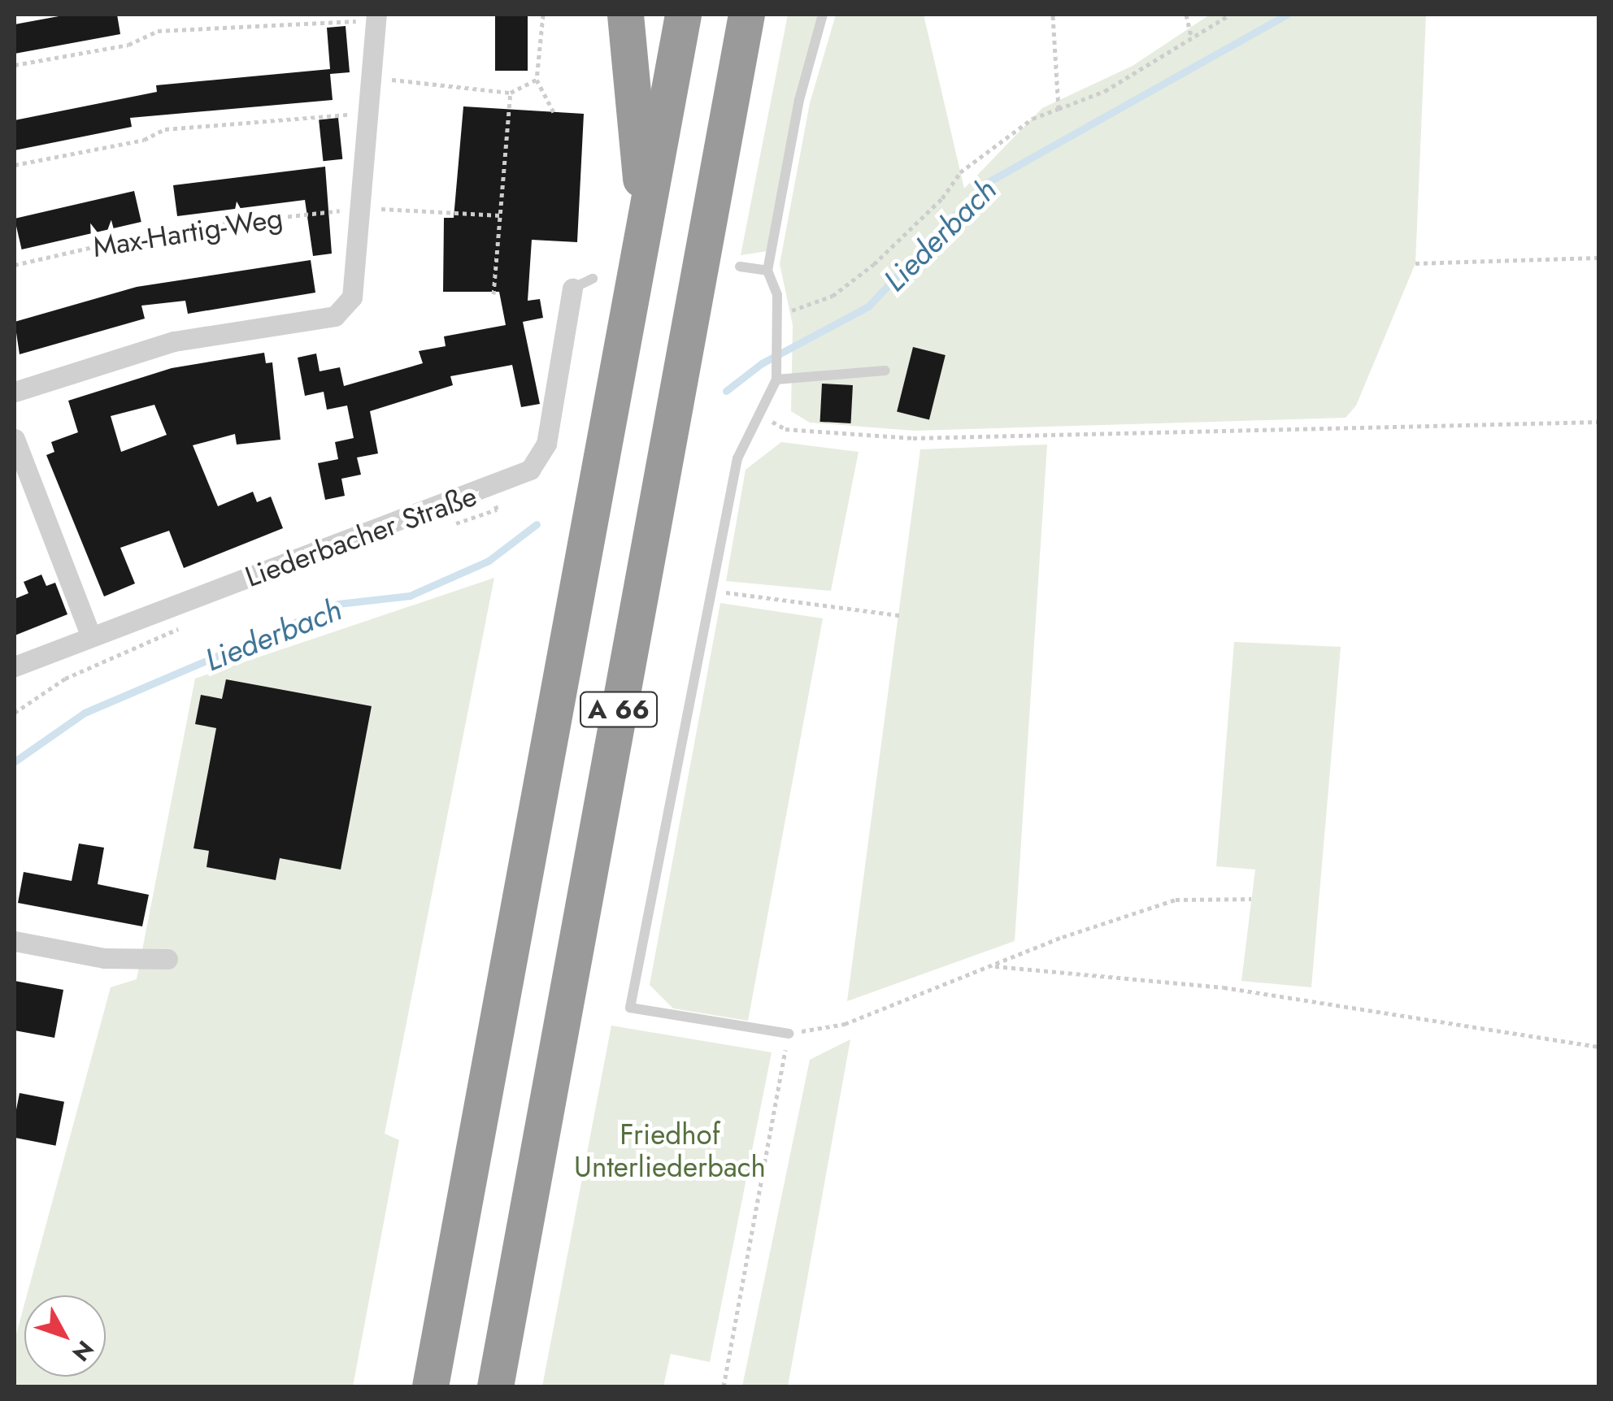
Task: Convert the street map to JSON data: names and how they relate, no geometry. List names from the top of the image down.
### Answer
{
  "streets": {
    "highway": ["A 66"],
    "street": ["Liederbacher Straße"],
    "path": ["Max-Hartig-Weg"]
  },
  "water": ["Liederbach"],
  "parks": ["Friedhof Unterliederbach"],
  "north": "bottom right"
}
